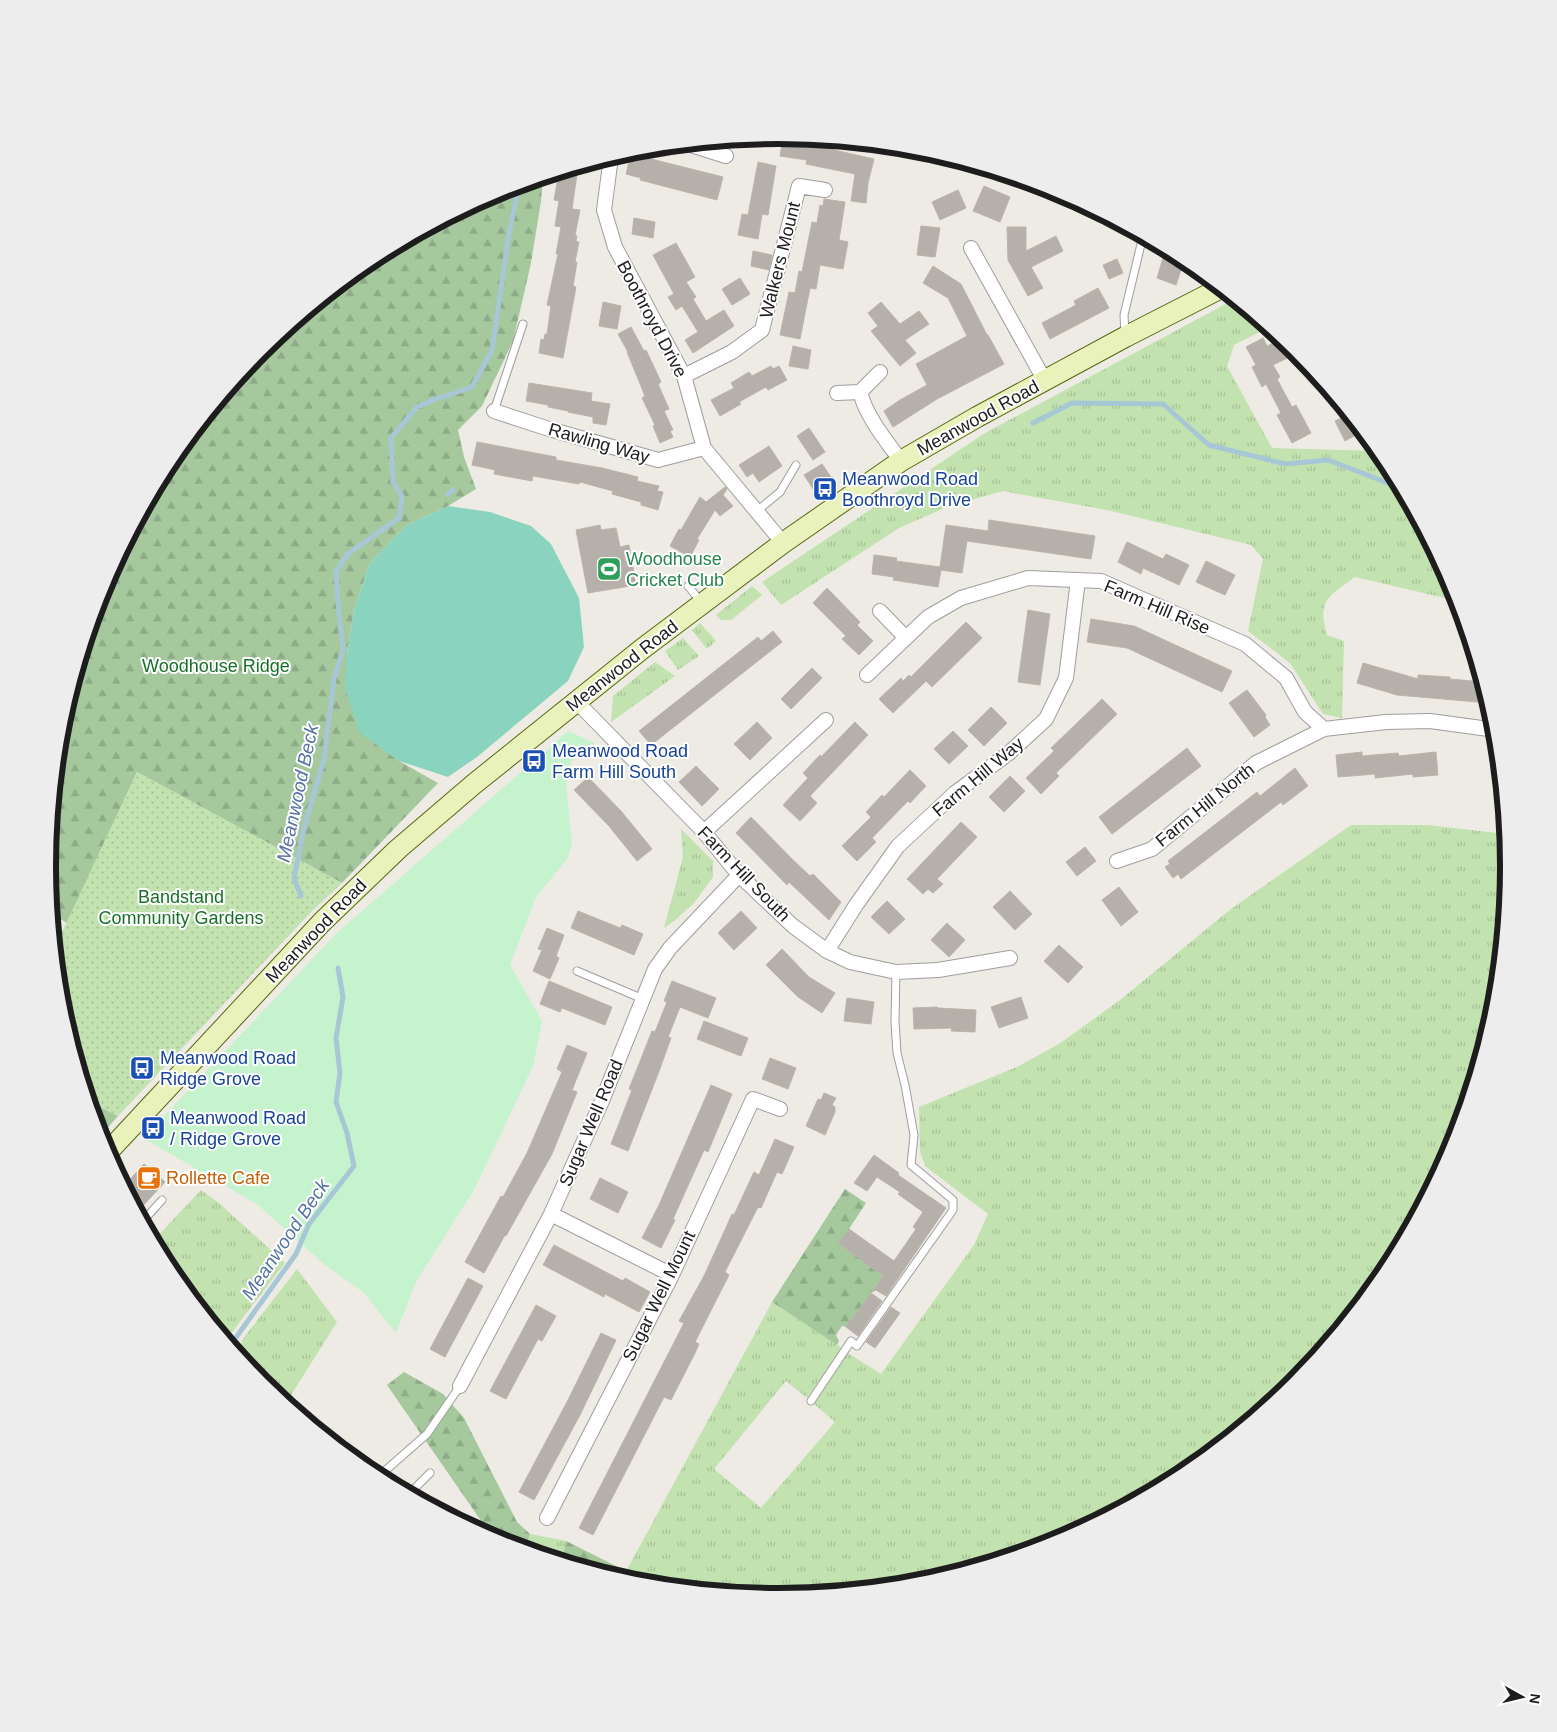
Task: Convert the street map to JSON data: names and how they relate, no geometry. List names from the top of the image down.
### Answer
{
  "streets": {
    "street": [
      "Walkers Mount",
      "Boothroyd Drive",
      "Meanwood Road",
      "Rawling Way",
      "Farm Hill Rise",
      "Farm Hill Way",
      "Farm Hill North",
      "Farm Hill South",
      "Sugar Well Road",
      "Sugar Well Mount"
    ]
  },
  "crossings": [
    ["Walkers Mount", "Boothroyd Drive"],
    ["Boothroyd Drive", "Meanwood Road"],
    ["Boothroyd Drive", "Rawling Way"],
    ["Meanwood Road", "Farm Hill South"],
    ["Farm Hill Rise", "Farm Hill Way"],
    ["Farm Hill Rise", "Farm Hill North"],
    ["Farm Hill Way", "Farm Hill South"],
    ["Farm Hill South", "Sugar Well Road"]
  ],
  "water": ["Meanwood Beck"],
  "parks": ["Woodhouse Ridge", "Bandstand Community Gardens"],
  "places": {
    "bus stop": [
      "Meanwood Road Boothroyd Drive",
      "Meanwood Road Farm Hill South",
      "Meanwood Road Ridge Grove",
      "Meanwood Road / Ridge Grove"
    ],
    "sports": ["Woodhouse Cricket Club"],
    "cafe": ["Rollette Cafe"]
  },
  "north": "right"
}
